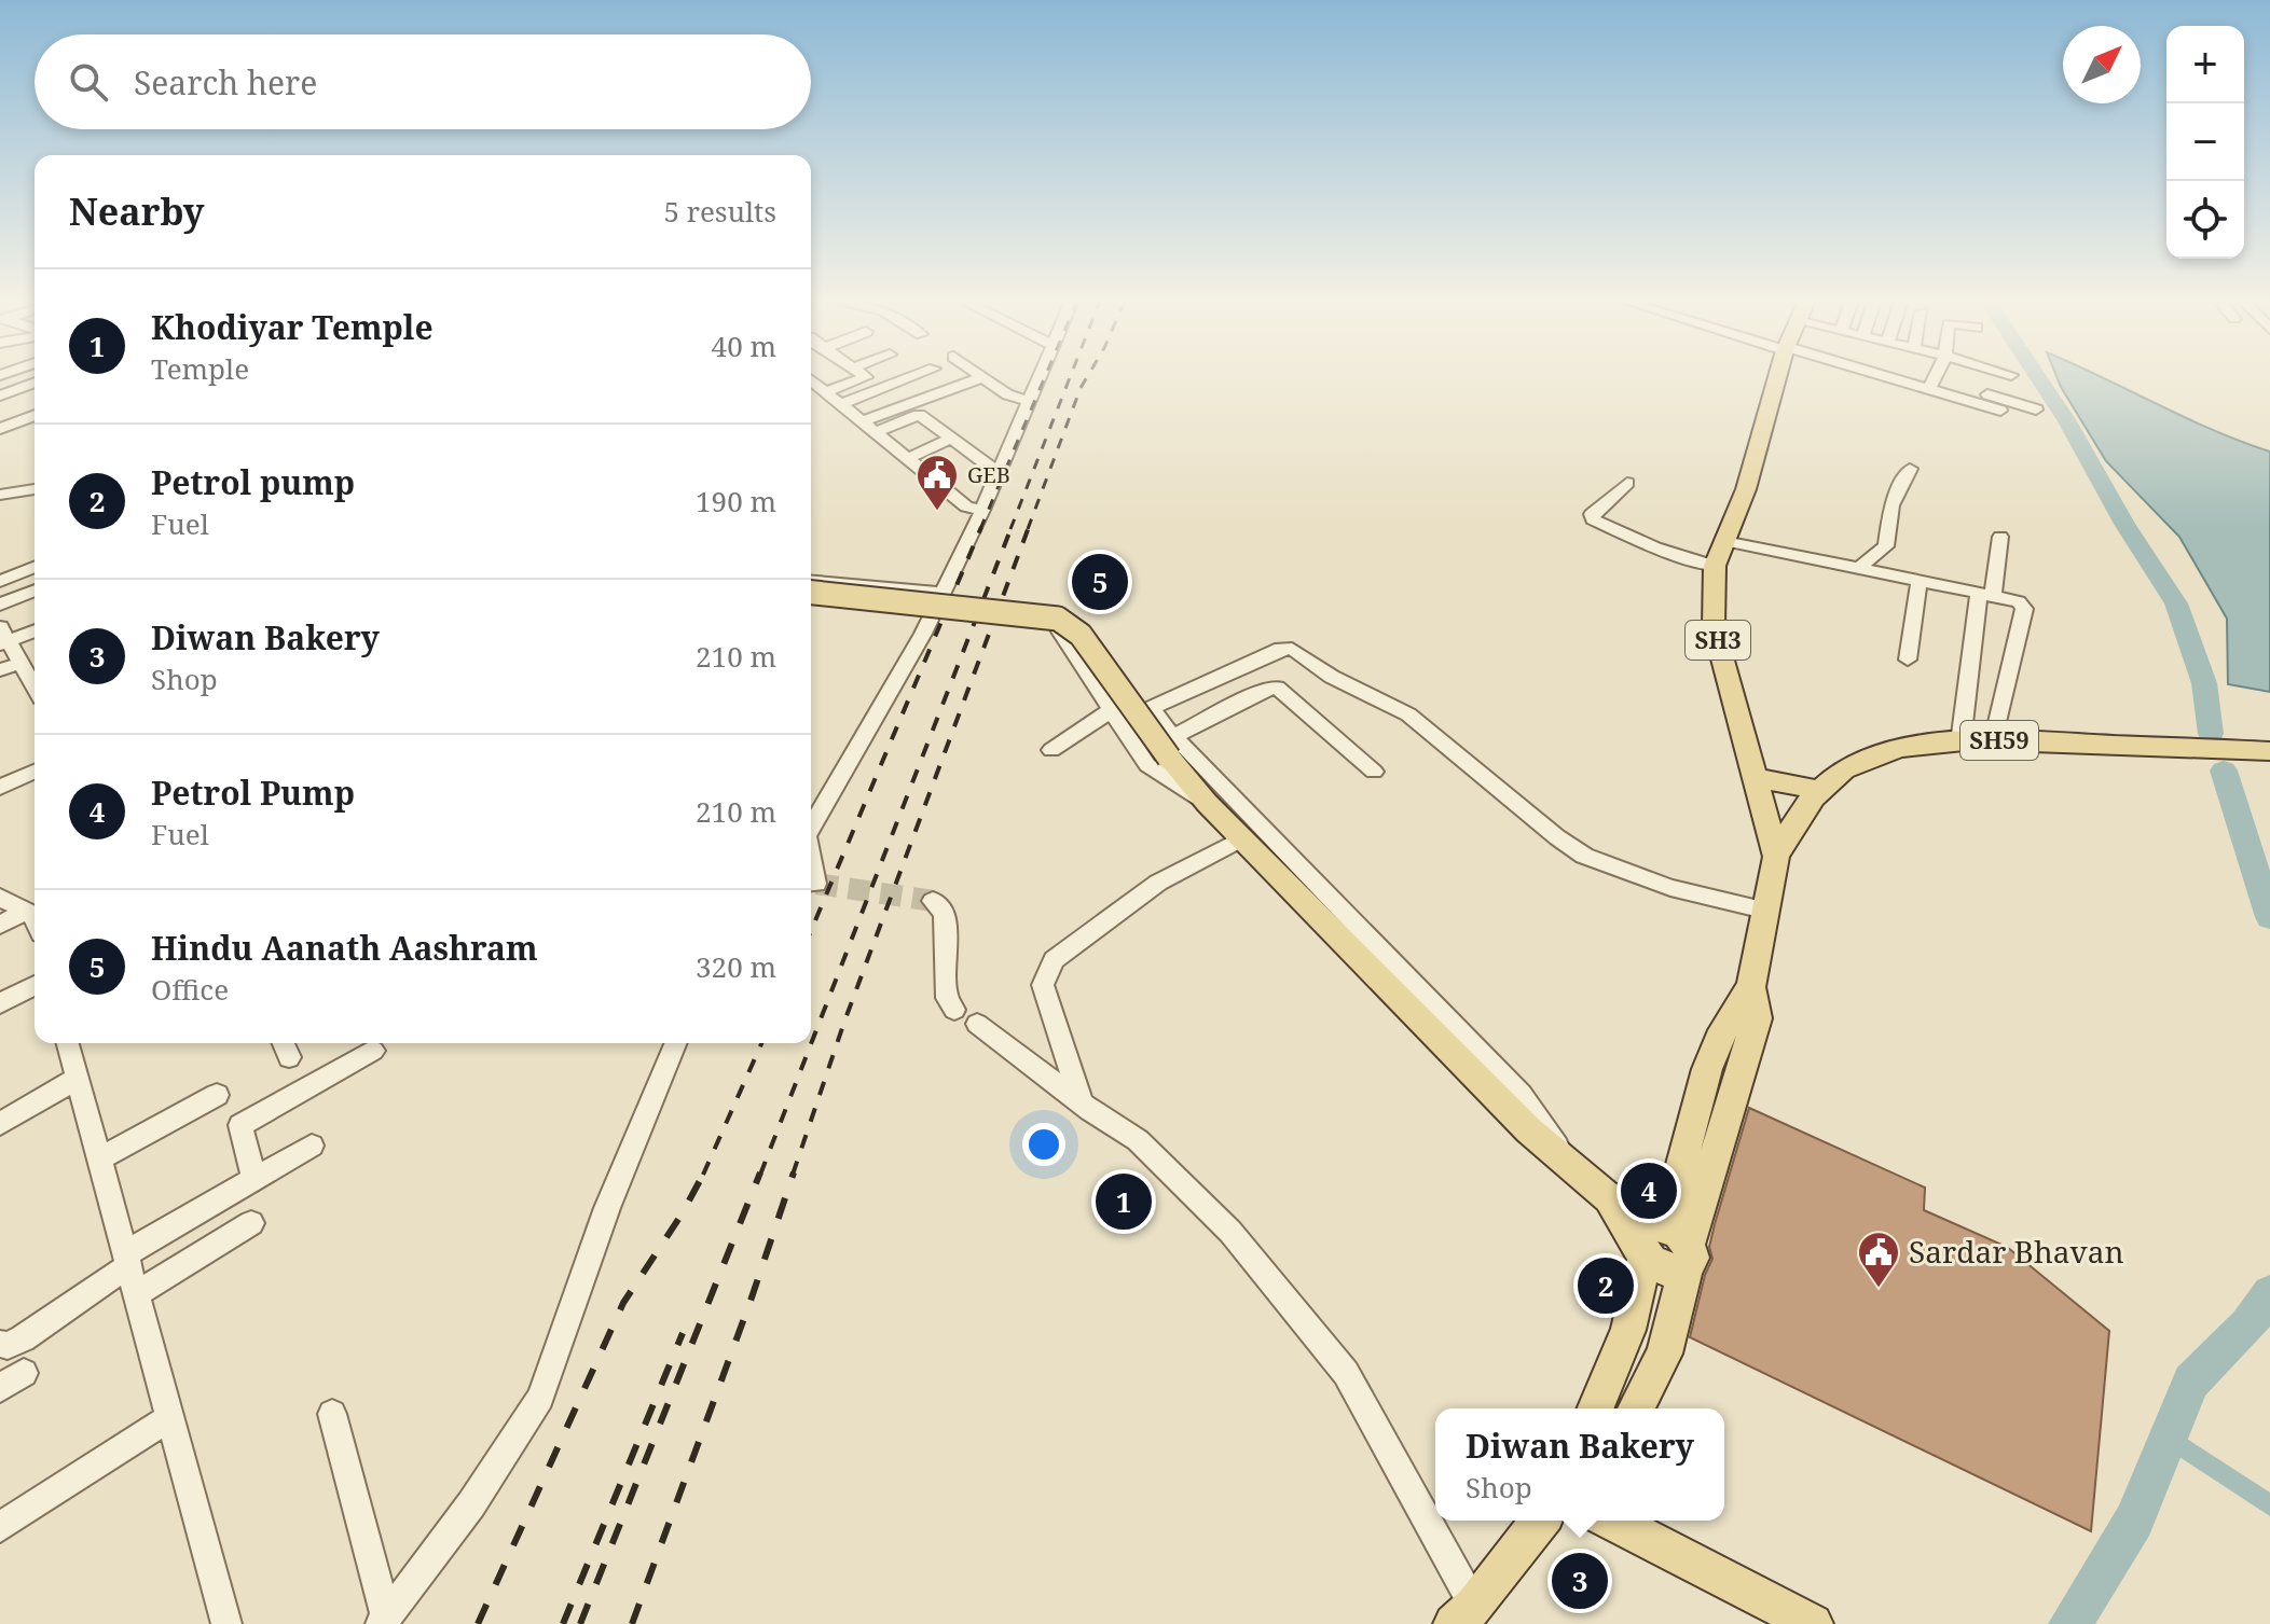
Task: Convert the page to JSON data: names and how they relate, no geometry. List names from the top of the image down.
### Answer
{
  "streets": {
    "main road": ["SH3", "SH59"]
  },
  "crossings": [
    ["SH3", "SH59"]
  ],
  "places": {
    "public building": ["GEB", "Sardar Bhavan"]
  },
  "north": "top right",
  "page": {
    "map_buttons": ["+", "−"],
    "search": "Search here",
    "heading": ["Nearby", "5 results"],
    "list": [
      {
        "mark": "1",
        "name": "Khodiyar Temple",
        "note": "Temple",
        "value": "40 m"
      },
      {
        "mark": "2",
        "name": "Petrol pump",
        "note": "Fuel",
        "value": "190 m"
      },
      {
        "mark": "3",
        "name": "Diwan Bakery",
        "note": "Shop",
        "value": "210 m"
      },
      {
        "mark": "4",
        "name": "Petrol Pump",
        "note": "Fuel",
        "value": "210 m"
      },
      {
        "mark": "5",
        "name": "Hindu Aanath Aashram",
        "note": "Office",
        "value": "320 m"
      }
    ],
    "pins": [
      "5",
      "4",
      "1",
      "2",
      "3"
    ],
    "popup": ["Diwan Bakery", "Shop"]
  }
}
